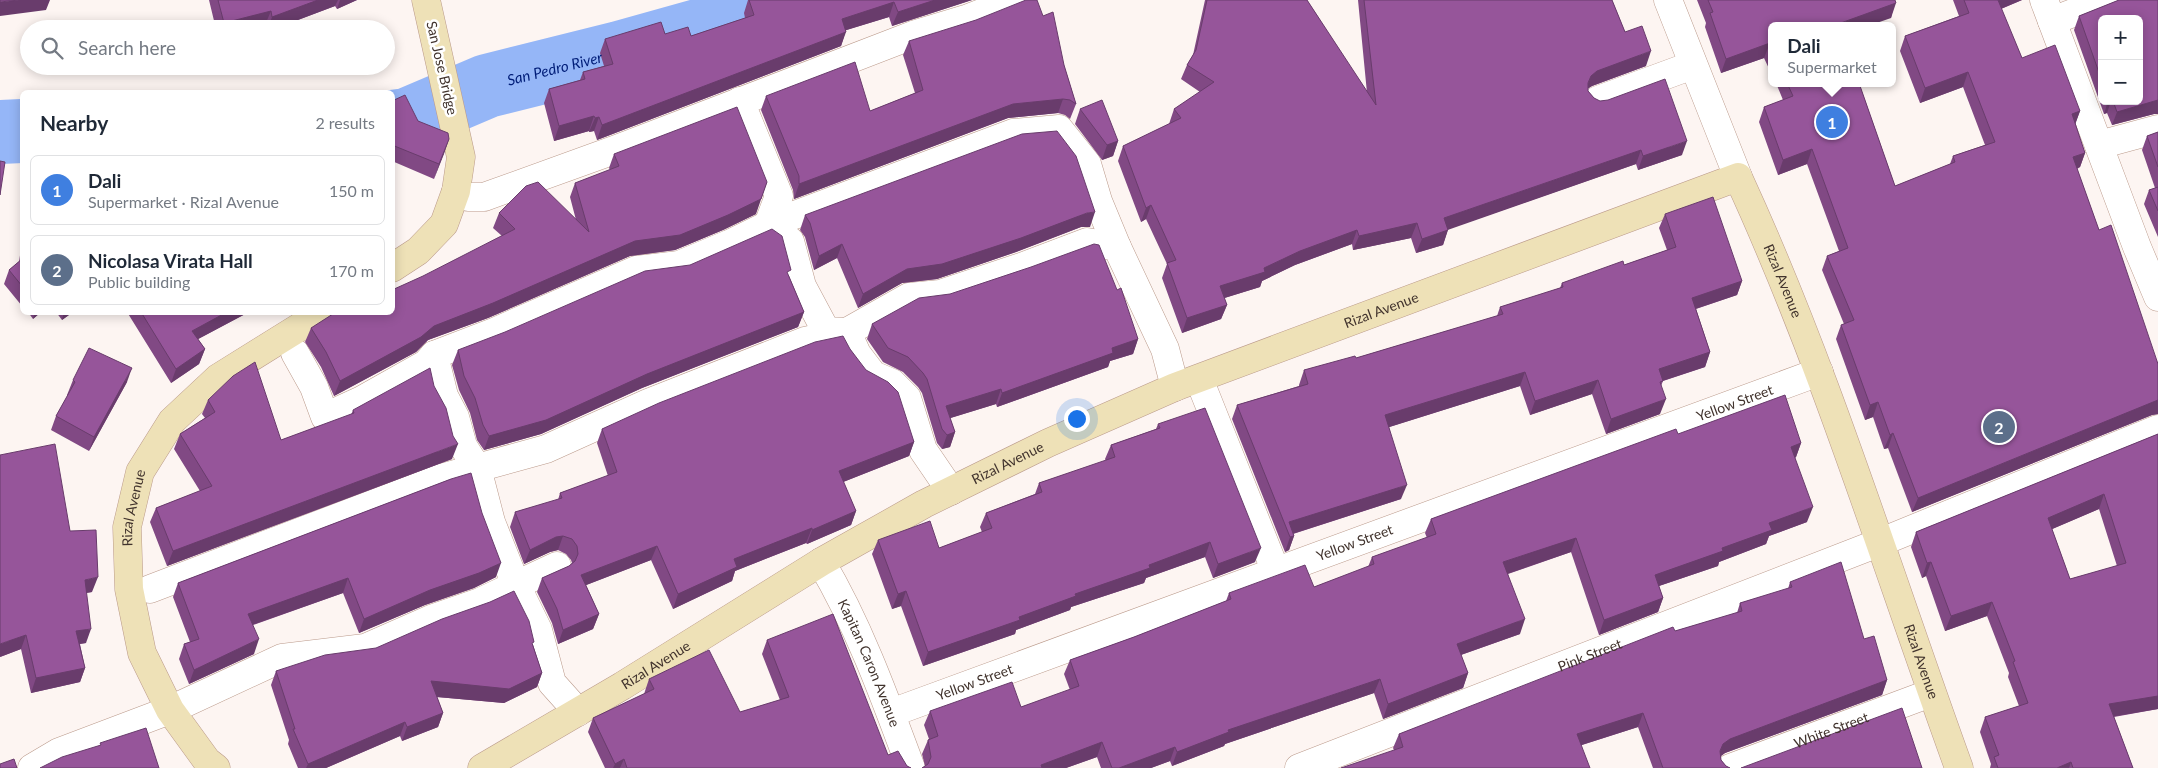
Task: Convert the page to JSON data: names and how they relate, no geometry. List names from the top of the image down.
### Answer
{
  "streets": {
    "main road": ["San Jose Bridge", "Rizal Avenue"],
    "street": [
      "Yellow Street",
      "Pink Street",
      "Kapitan Caron Avenue",
      "White Street"
    ]
  },
  "crossings": [
    ["Rizal Avenue", "Yellow Street"],
    ["Rizal Avenue", "Pink Street"],
    ["Rizal Avenue", "Kapitan Caron Avenue"],
    ["Rizal Avenue", "White Street"],
    ["Yellow Street", "Kapitan Caron Avenue"]
  ],
  "water": ["San Pedro River"],
  "page": {
    "map_buttons": ["+", "−"],
    "search": "Search here",
    "popup": ["Dali", "Supermarket"],
    "heading": ["Nearby", "2 results"],
    "pins": ["1", "2"],
    "list": [
      {
        "mark": "1",
        "name": "Dali",
        "note": "Supermarket · Rizal Avenue",
        "value": "150 m"
      },
      {
        "mark": "2",
        "name": "Nicolasa Virata Hall",
        "note": "Public building",
        "value": "170 m"
      }
    ]
  }
}
